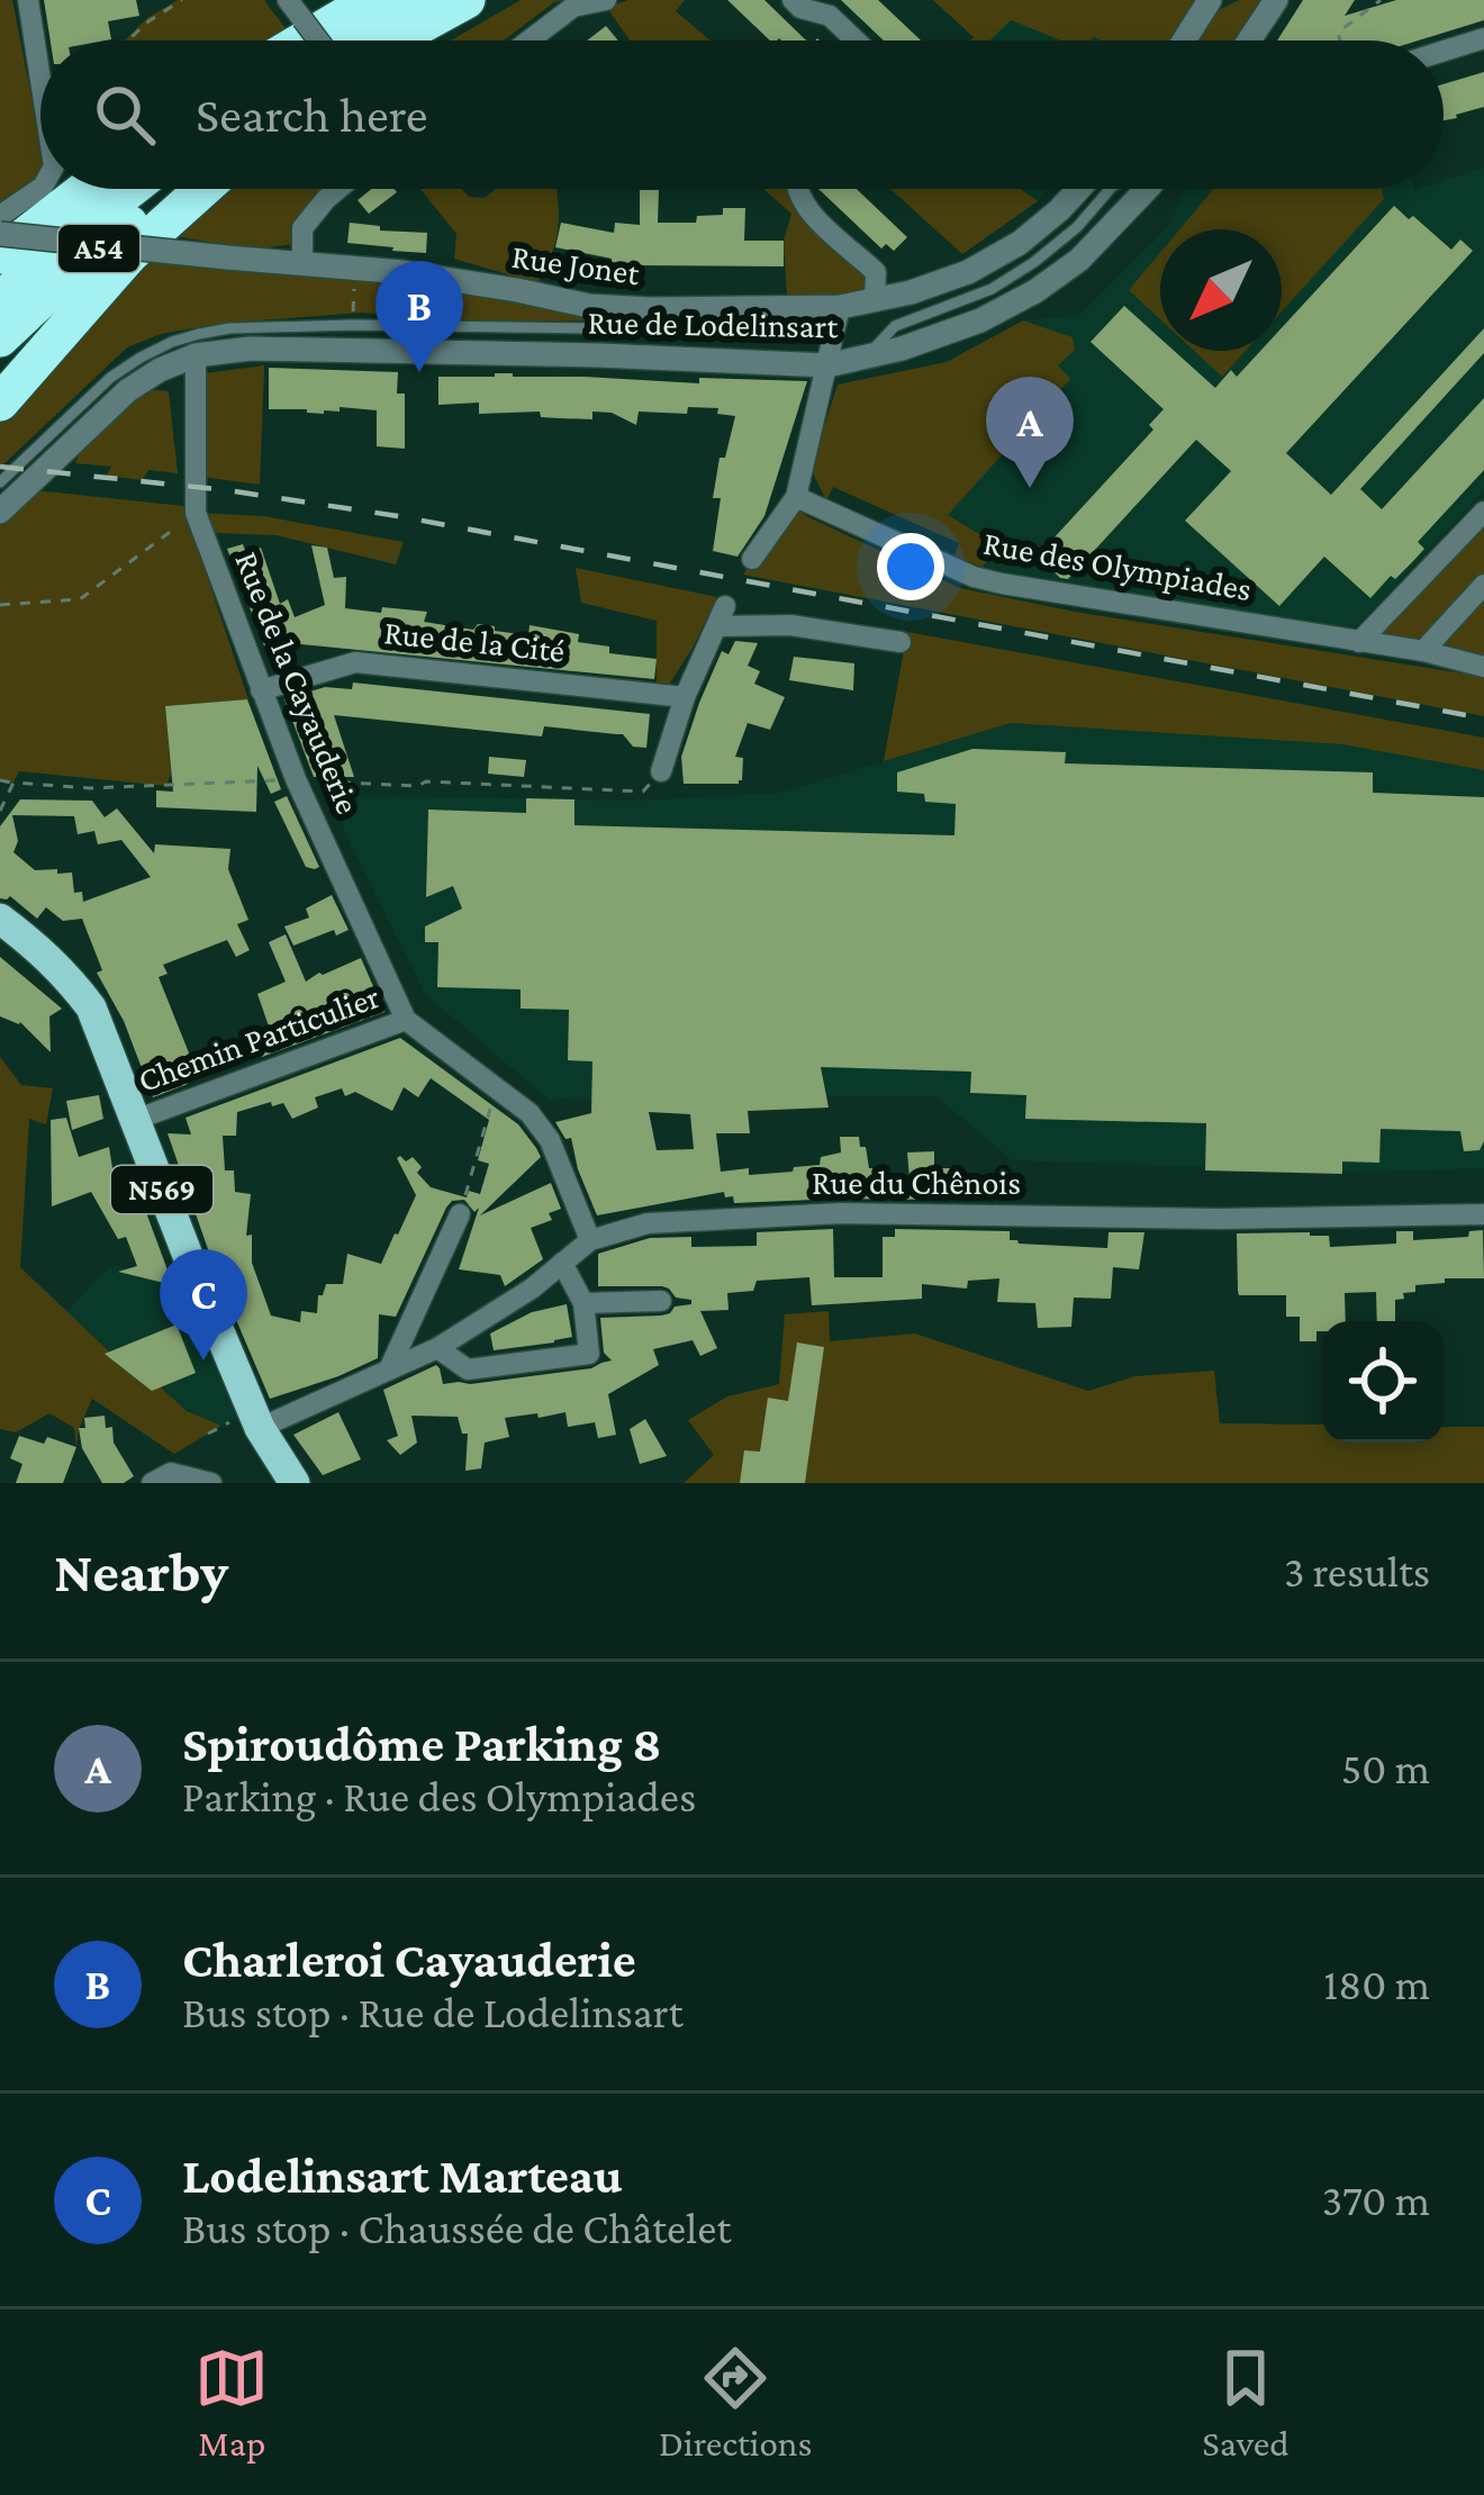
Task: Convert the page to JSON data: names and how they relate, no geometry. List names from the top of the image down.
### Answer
{
  "streets": {
    "highway": ["A54"],
    "main road": ["N569"],
    "street": [
      "Rue Jonet",
      "Rue de Lodelinsart",
      "Rue des Olympiades",
      "Rue de la Cité",
      "Rue de la Cayauderie",
      "Chemin Particulier",
      "Rue du Chênois"
    ]
  },
  "crossings": [
    ["Rue Jonet", "Rue de Lodelinsart"],
    ["Rue de Lodelinsart", "Rue de la Cayauderie"],
    ["Rue de la Cité", "Rue de la Cayauderie"],
    ["Rue de la Cayauderie", "Chemin Particulier"],
    ["Chemin Particulier", "N569"],
    ["Rue du Chênois", "N569"]
  ],
  "north": "bottom left",
  "page": {
    "search": "Search here",
    "pins": ["B", "A", "C"],
    "heading": ["Nearby", "3 results"],
    "list": [
      {
        "mark": "A",
        "name": "Spiroudôme Parking 8",
        "note": "Parking · Rue des Olympiades",
        "value": "50 m"
      },
      {
        "mark": "B",
        "name": "Charleroi Cayauderie",
        "note": "Bus stop · Rue de Lodelinsart",
        "value": "180 m"
      },
      {
        "mark": "C",
        "name": "Lodelinsart Marteau",
        "note": "Bus stop · Chaussée de Châtelet",
        "value": "370 m"
      }
    ],
    "nav": ["Map", "Directions", "Saved"]
  }
}
